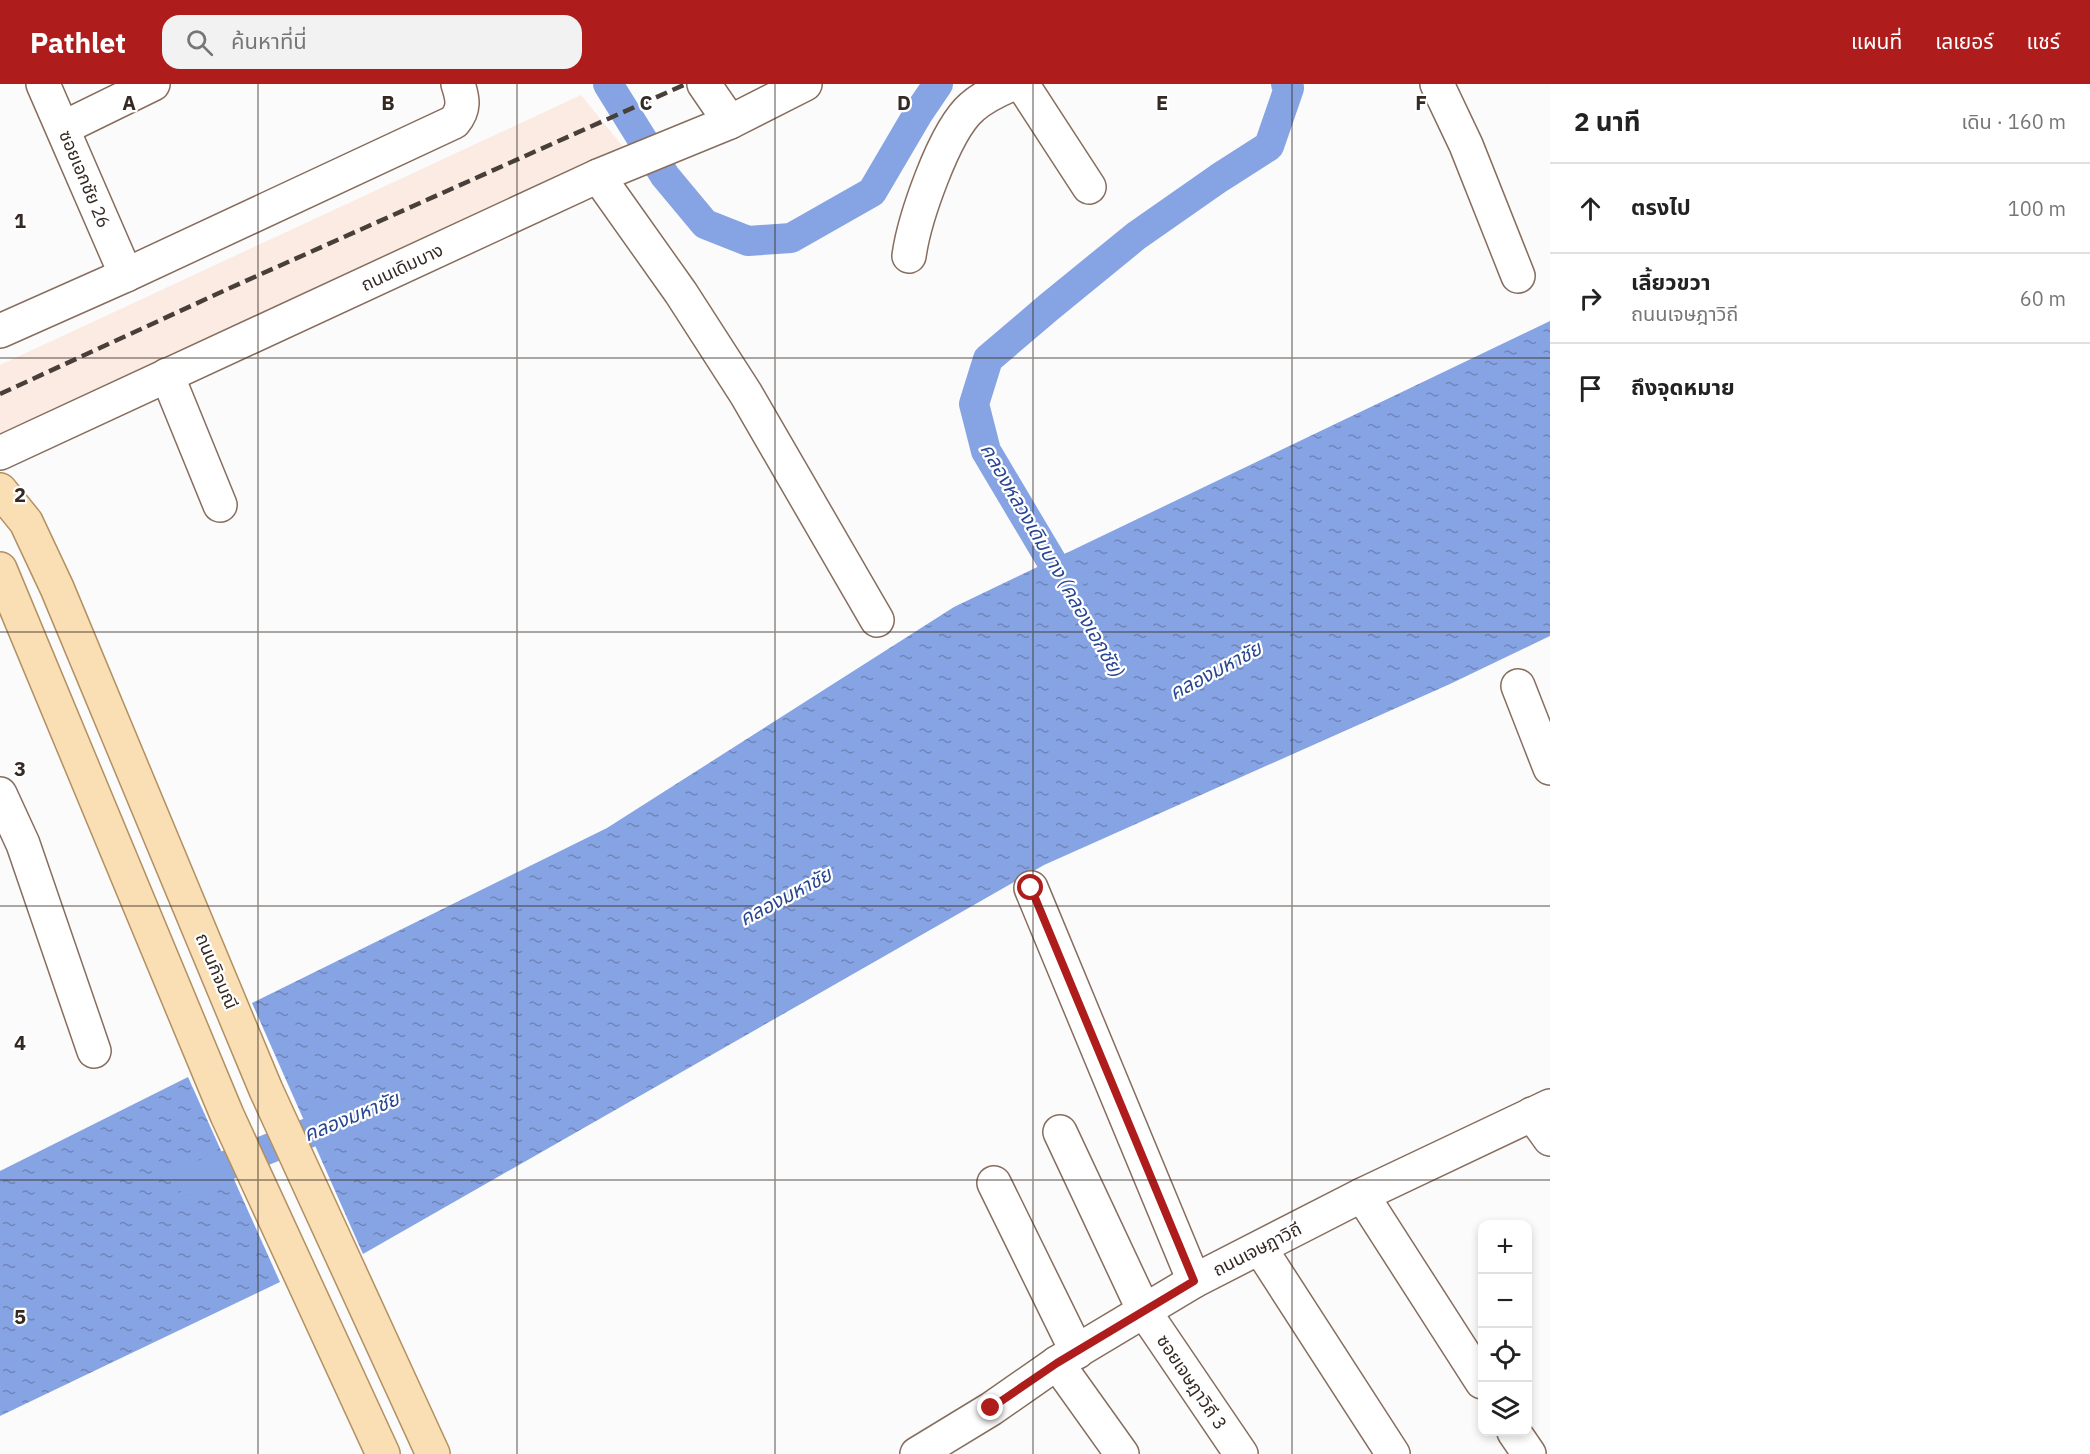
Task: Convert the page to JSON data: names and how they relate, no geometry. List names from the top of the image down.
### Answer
{
  "streets": {
    "main road": ["ถนนกิจมณี"],
    "street": [
      "ซอยเอกชัย 26",
      "ถนนเดิมบาง",
      "ถนนเจษฎาวิถี",
      "ซอยเจษฎาวิถี 3"
    ]
  },
  "crossings": [
    ["ถนนเจษฎาวิถี", "ซอยเจษฎาวิถี 3"]
  ],
  "water": ["คลองหลวงเดิมบาง (คลองเอกชัย)", "คลองมหาชัย"],
  "page": {
    "header": "Pathlet",
    "search": "ค้นหาที่นี่",
    "nav": ["แผนที่", "เลเยอร์", "แชร์"],
    "heading": ["2 นาที", "เดิน · 160 m"],
    "list": [
      ["ตรงไป", "100 m"],
      ["เลี้ยวขวา", "ถนนเจษฎาวิถี", "60 m"],
      "ถึงจุดหมาย"
    ],
    "map_buttons": ["+", "−"]
  },
  "grid": {
    "columns": [
      "A",
      "B",
      "C",
      "D",
      "E",
      "F"
    ],
    "rows": [
      "1",
      "2",
      "3",
      "4",
      "5"
    ]
  }
}
